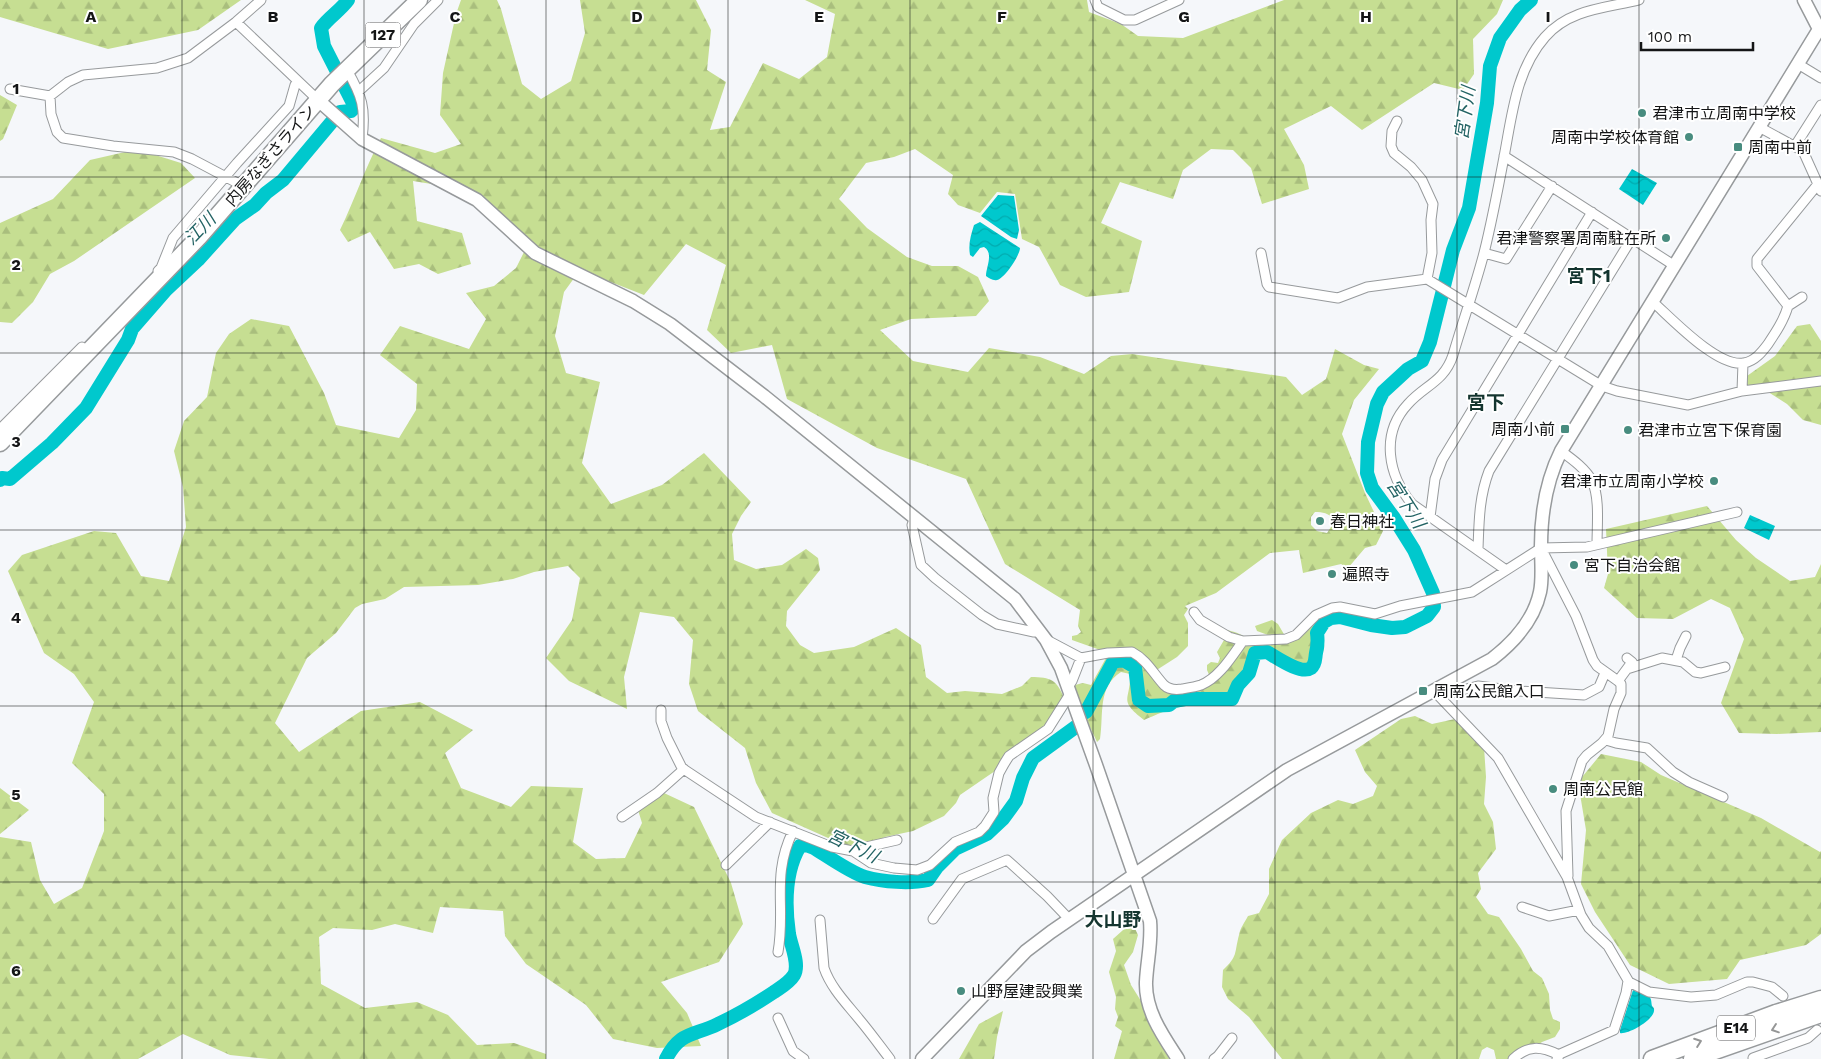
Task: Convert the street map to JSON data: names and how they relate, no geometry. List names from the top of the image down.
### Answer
{
  "streets": {
    "highway": ["127", "内房なぎさライン", "E14"]
  },
  "districts": ["宮下1", "宮下", "大山野"],
  "water": ["宮下川", "江川"],
  "places": {
    "other": [
      "君津市立周南中学校",
      "周南中学校体育館",
      "君津警察署周南駐在所",
      "君津市立宮下保育園",
      "君津市立周南小学校",
      "春日神社",
      "宮下自治会館",
      "遍照寺",
      "周南公民館",
      "山野屋建設興業"
    ],
    "transit": ["周南中前", "周南小前", "周南公民館入口"]
  },
  "scale_bar": "100 m",
  "grid": {
    "columns": [
      "A",
      "B",
      "C",
      "D",
      "E",
      "F",
      "G",
      "H",
      "I"
    ],
    "rows": [
      "1",
      "2",
      "3",
      "4",
      "5",
      "6"
    ]
  }
}
